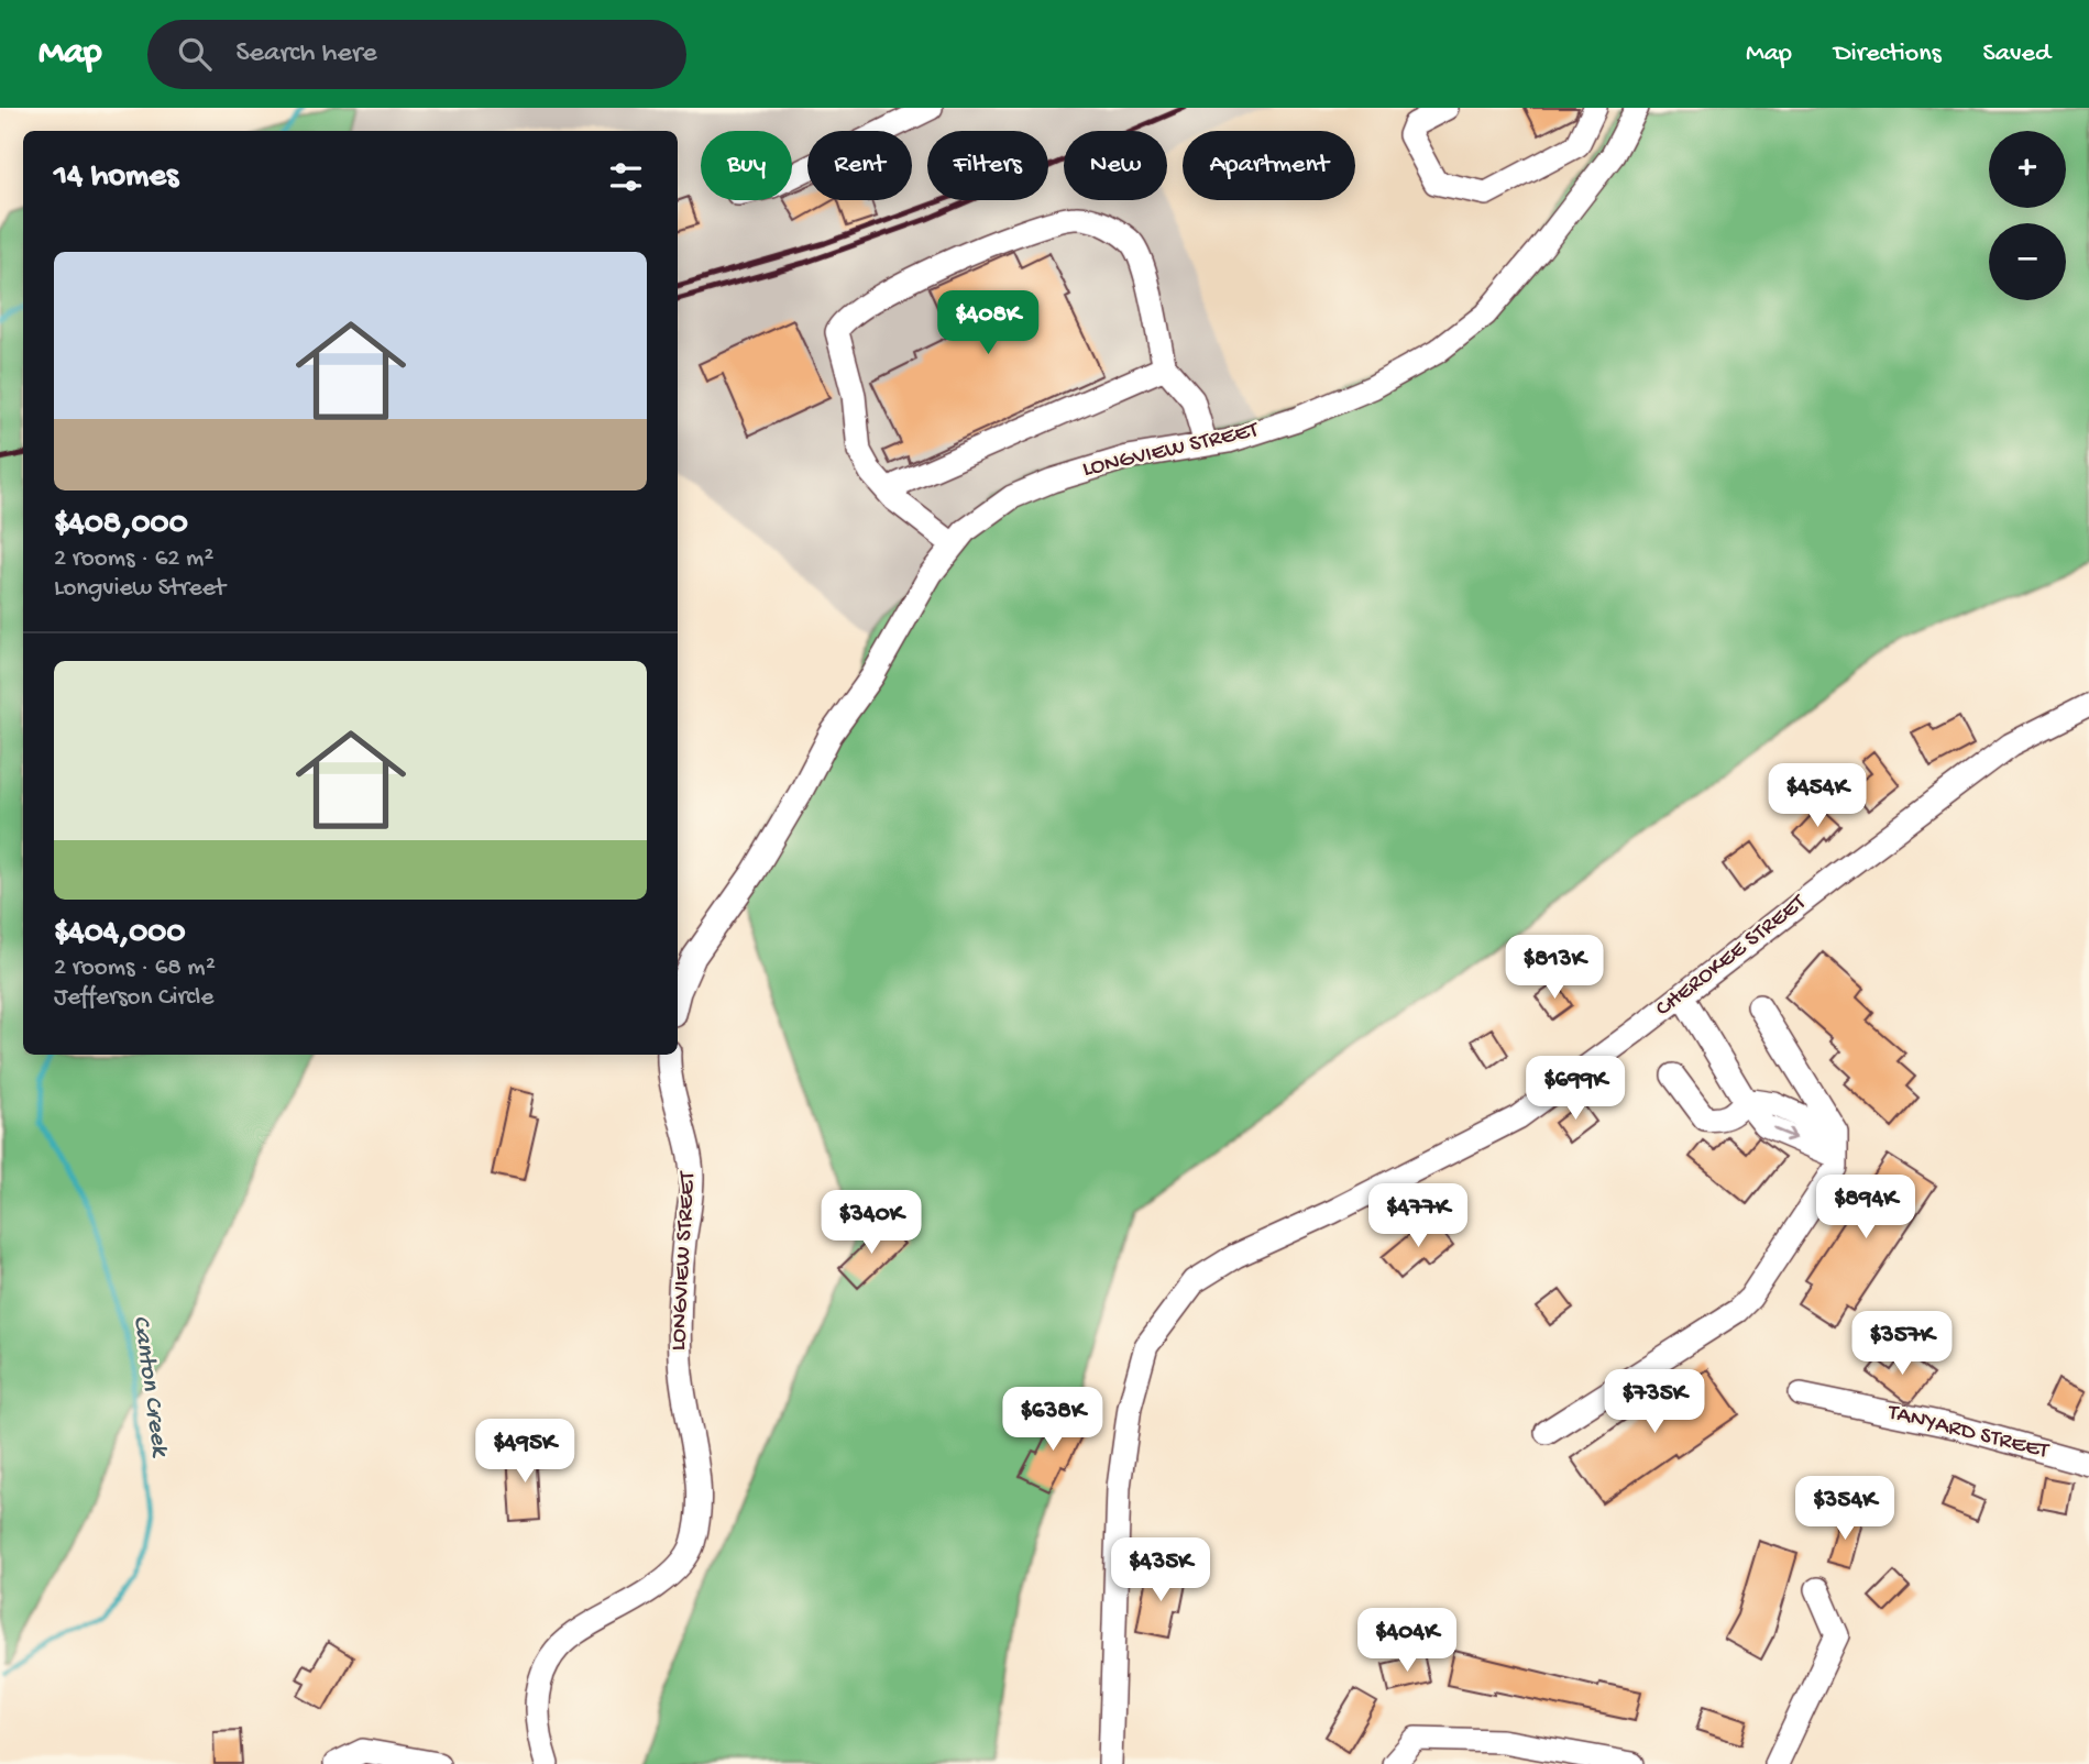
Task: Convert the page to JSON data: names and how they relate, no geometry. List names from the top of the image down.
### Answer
{
  "streets": {
    "street": ["LONGVIEW STREET", "CHEROKEE STREET", "TANYARD STREET"]
  },
  "water": ["Canton Creek"],
  "page": {
    "header": "Map",
    "search": "Search here",
    "nav": ["Map", "Directions", "Saved"],
    "map_buttons": ["+", "−"],
    "chip": [
      "Buy",
      "Rent",
      "Filters",
      "New",
      "Apartment"
    ],
    "heading": "14 homes",
    "list": [
      {
        "name": "$408,000",
        "note": "2 rooms · 62 m² · Longview Street"
      },
      {
        "name": "$404,000",
        "note": "2 rooms · 68 m² · Jefferson Circle"
      }
    ],
    "price": [
      "$408K",
      "$454K",
      "$813K",
      "$699K",
      "$894K",
      "$477K",
      "$340K",
      "$357K",
      "$735K",
      "$638K",
      "$495K",
      "$354K",
      "$435K",
      "$404K"
    ]
  }
}
